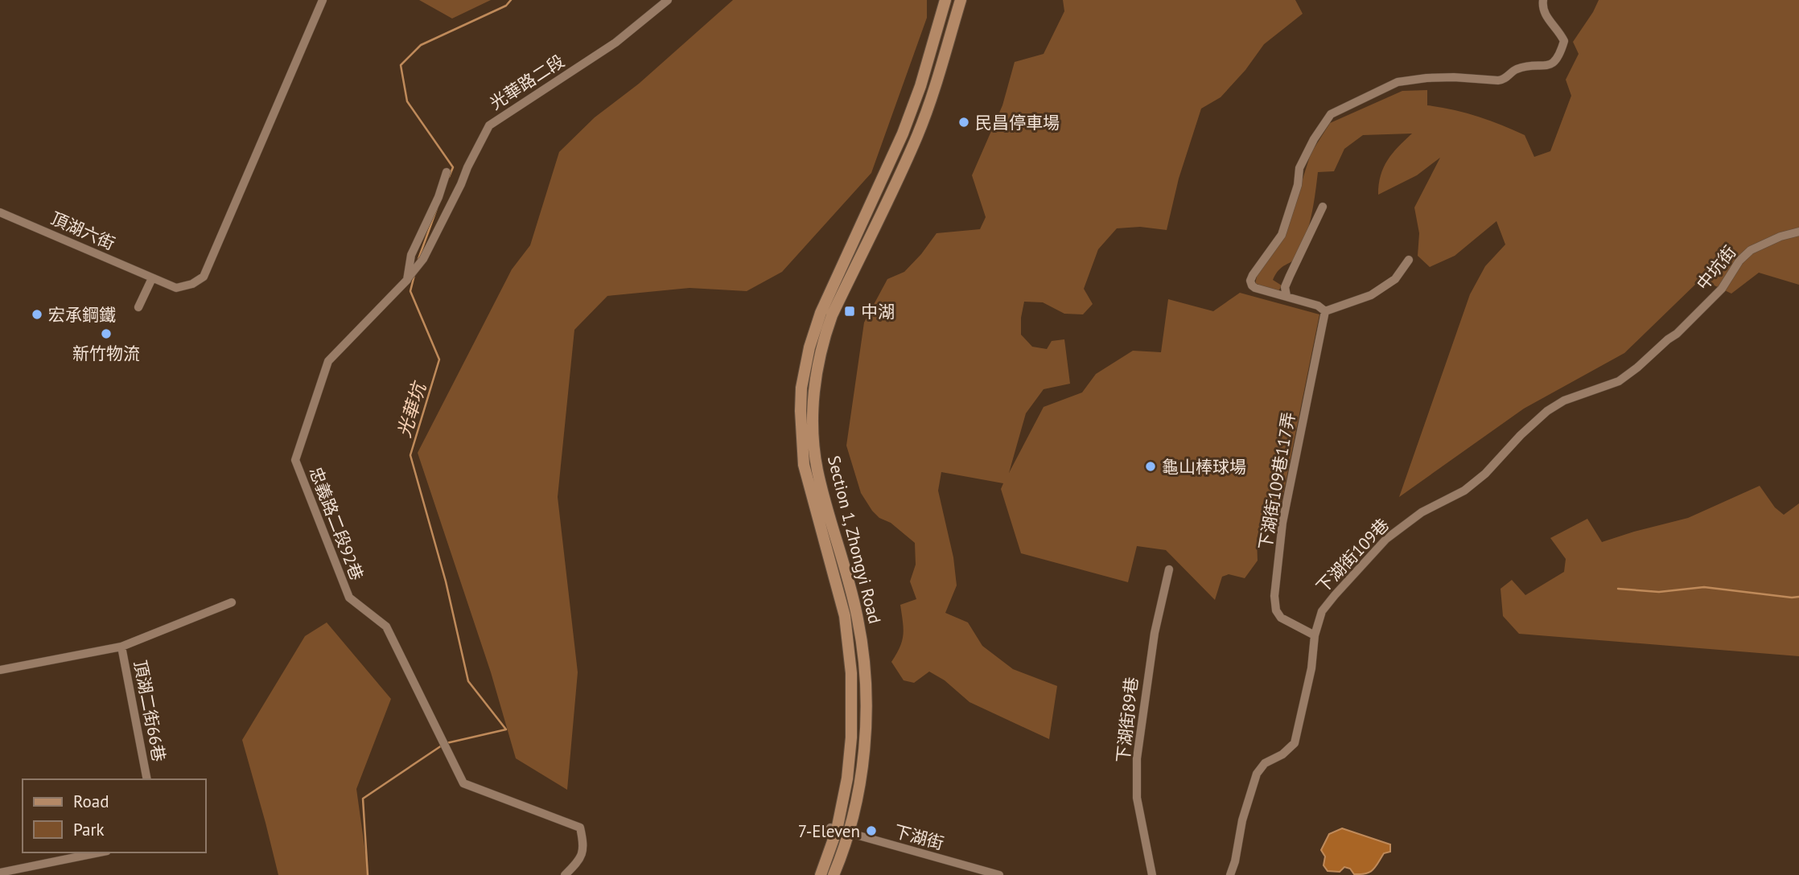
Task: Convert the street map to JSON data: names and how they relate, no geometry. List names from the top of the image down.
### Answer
{
  "streets": {
    "main road": ["Section 1, Zhongyi Road"],
    "street": [
      "光華路二段",
      "頂湖六街",
      "中坑街",
      "下湖街109巷117弄",
      "忠義路二段92巷",
      "下湖街109巷",
      "頂湖二街66巷",
      "下湖街89巷",
      "下湖街"
    ]
  },
  "crossings": [
    ["光華路二段", "忠義路二段92巷"],
    ["中坑街", "下湖街109巷"],
    ["下湖街109巷117弄", "下湖街109巷"],
    ["Section 1, Zhongyi Road", "下湖街"]
  ],
  "water": ["光華坑"],
  "places": {
    "other": [
      "民昌停車場",
      "宏承鋼鐵",
      "新竹物流",
      "龜山棒球場",
      "7-Eleven"
    ],
    "transit": ["中湖"]
  },
  "legend": ["Road", "Park"]
}
